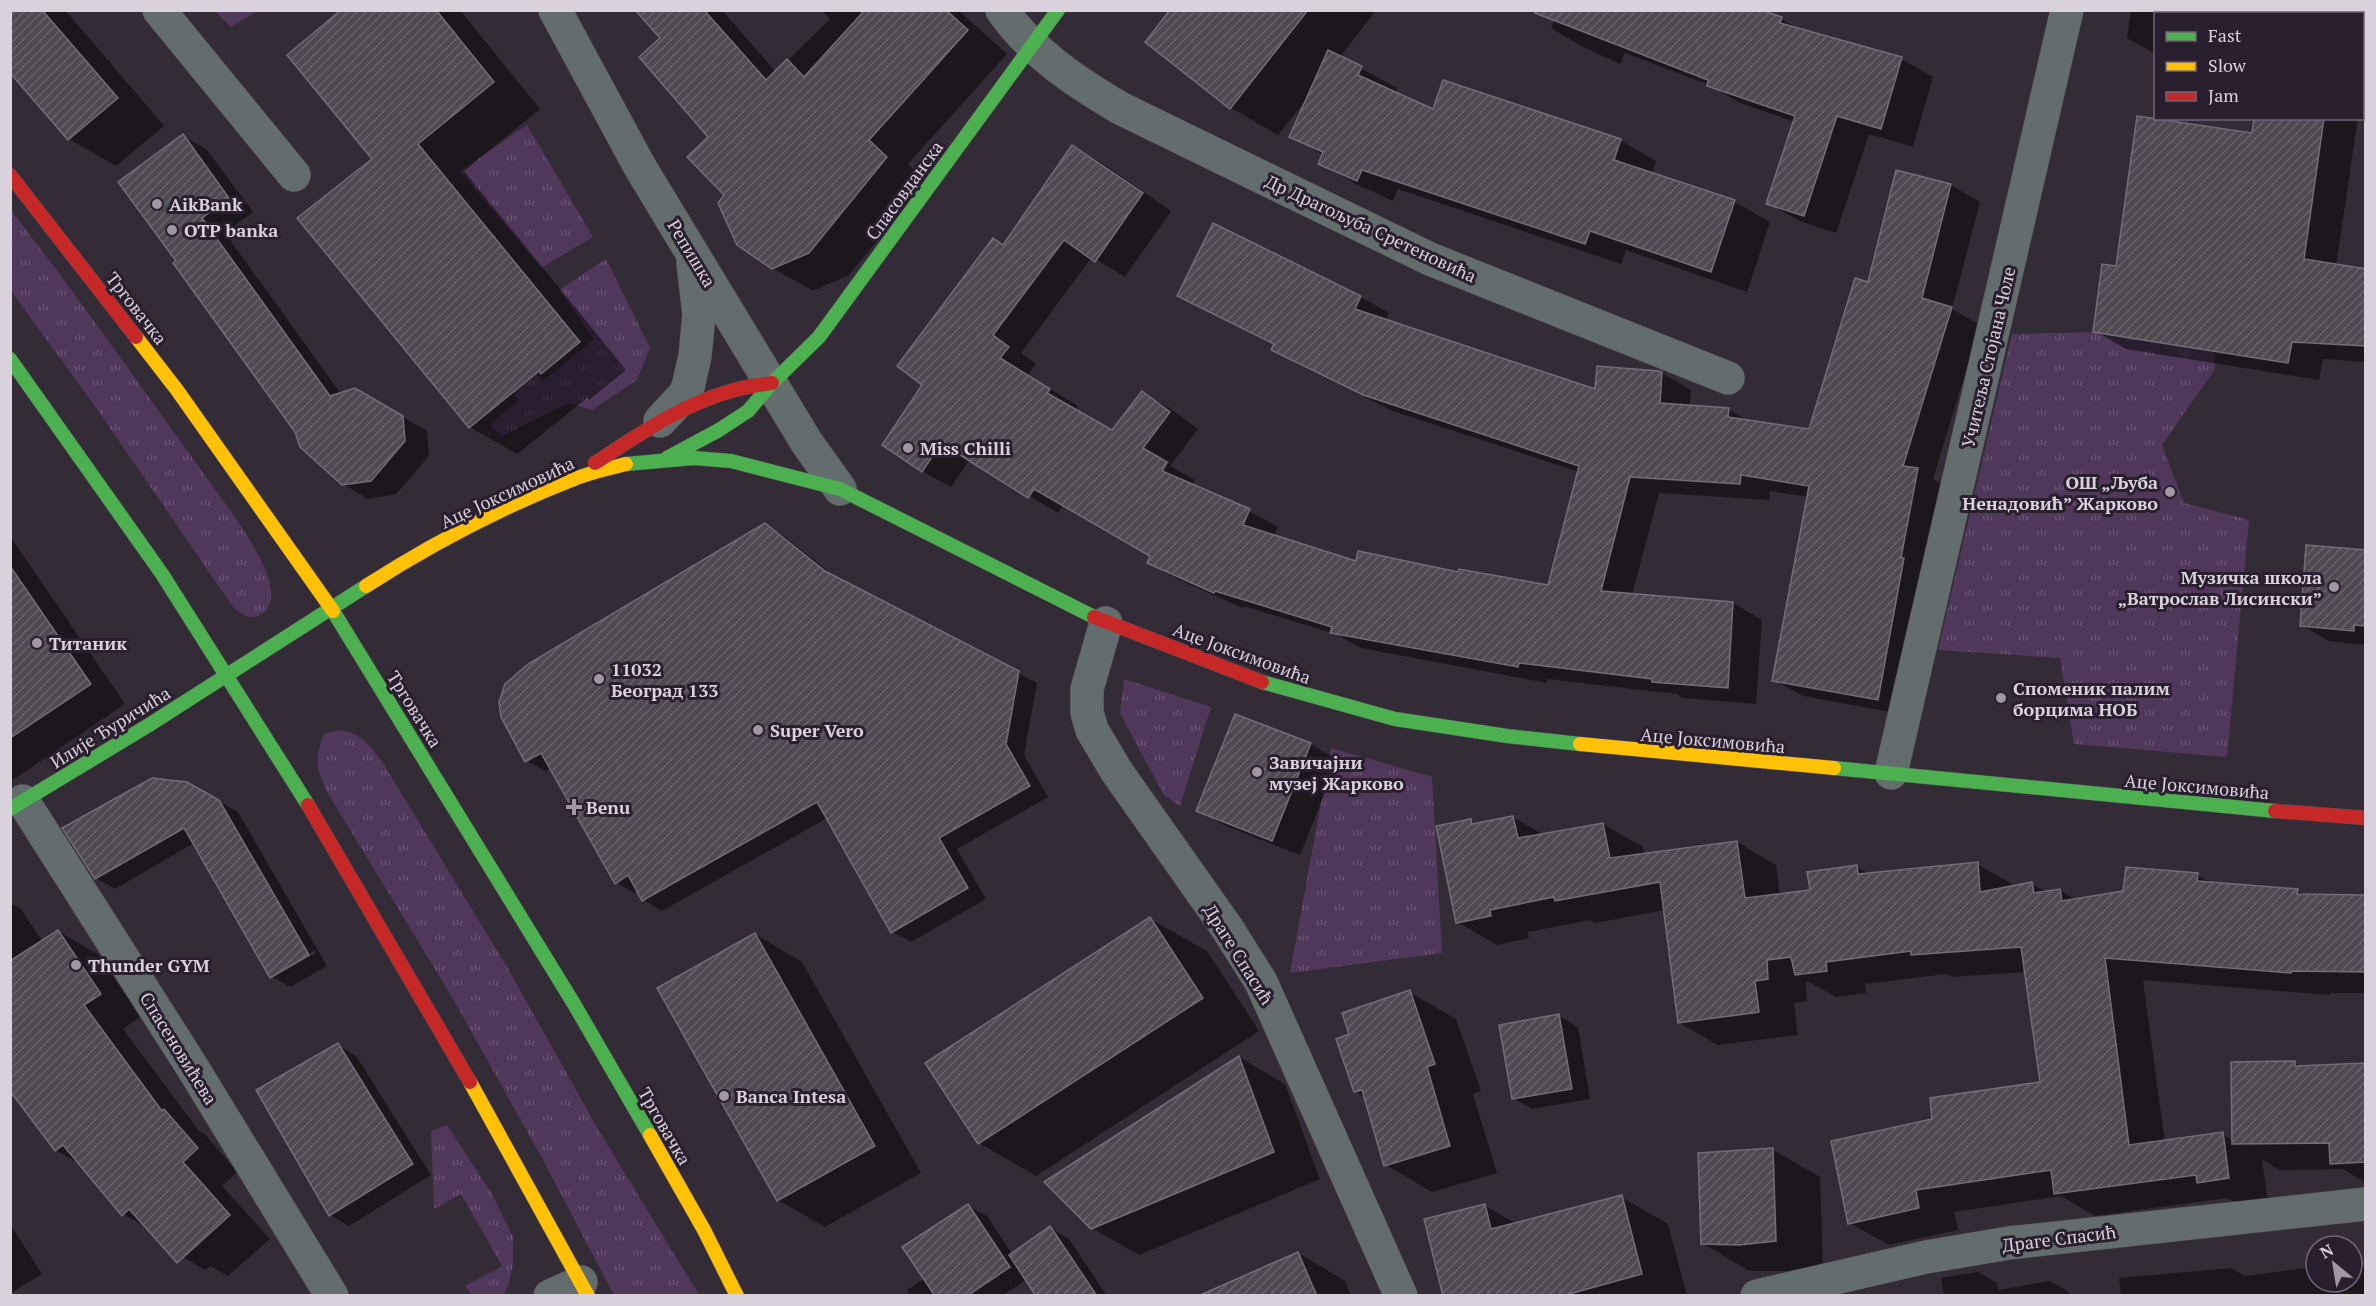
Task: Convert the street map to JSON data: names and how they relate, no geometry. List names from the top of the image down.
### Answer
{
  "streets": {
    "main road": [
      "Спасовданска",
      "Трговачка",
      "Аце Јоксимовића",
      "Илије Ђуричића"
    ],
    "street": [
      "Др Драгољуба Сретеновића",
      "Репишка",
      "Учитеља Стојана Чоле",
      "Драге Спасић",
      "Спасеновићева"
    ]
  },
  "crossings": [
    ["Спасовданска", "Др Драгољуба Сретеновића"],
    ["Спасовданска", "Репишка"],
    ["Спасовданска", "Аце Јоксимовића"],
    ["Репишка", "Аце Јоксимовића"],
    ["Трговачка", "Аце Јоксимовића"],
    ["Учитеља Стојана Чоле", "Аце Јоксимовића"],
    ["Аце Јоксимовића", "Илије Ђуричића"],
    ["Аце Јоксимовића", "Драге Спасић"],
    ["Илије Ђуричића", "Спасеновићева"]
  ],
  "places": {
    "other": [
      "AikBank",
      "OTP banka",
      "Miss Chilli",
      "ОШ „Љуба Ненадовић” Жарково",
      "Музичка школа „Ватрослав Лисински”",
      "Титаник",
      "11032 Београд 133",
      "Споменик палим борцима НОБ",
      "Super Vero",
      "Завичајни музеј Жарково",
      "Thunder GYM",
      "Banca Intesa"
    ],
    "health": ["Benu"]
  },
  "legend": ["Fast", "Slow", "Jam"],
  "north": "top left"
}
